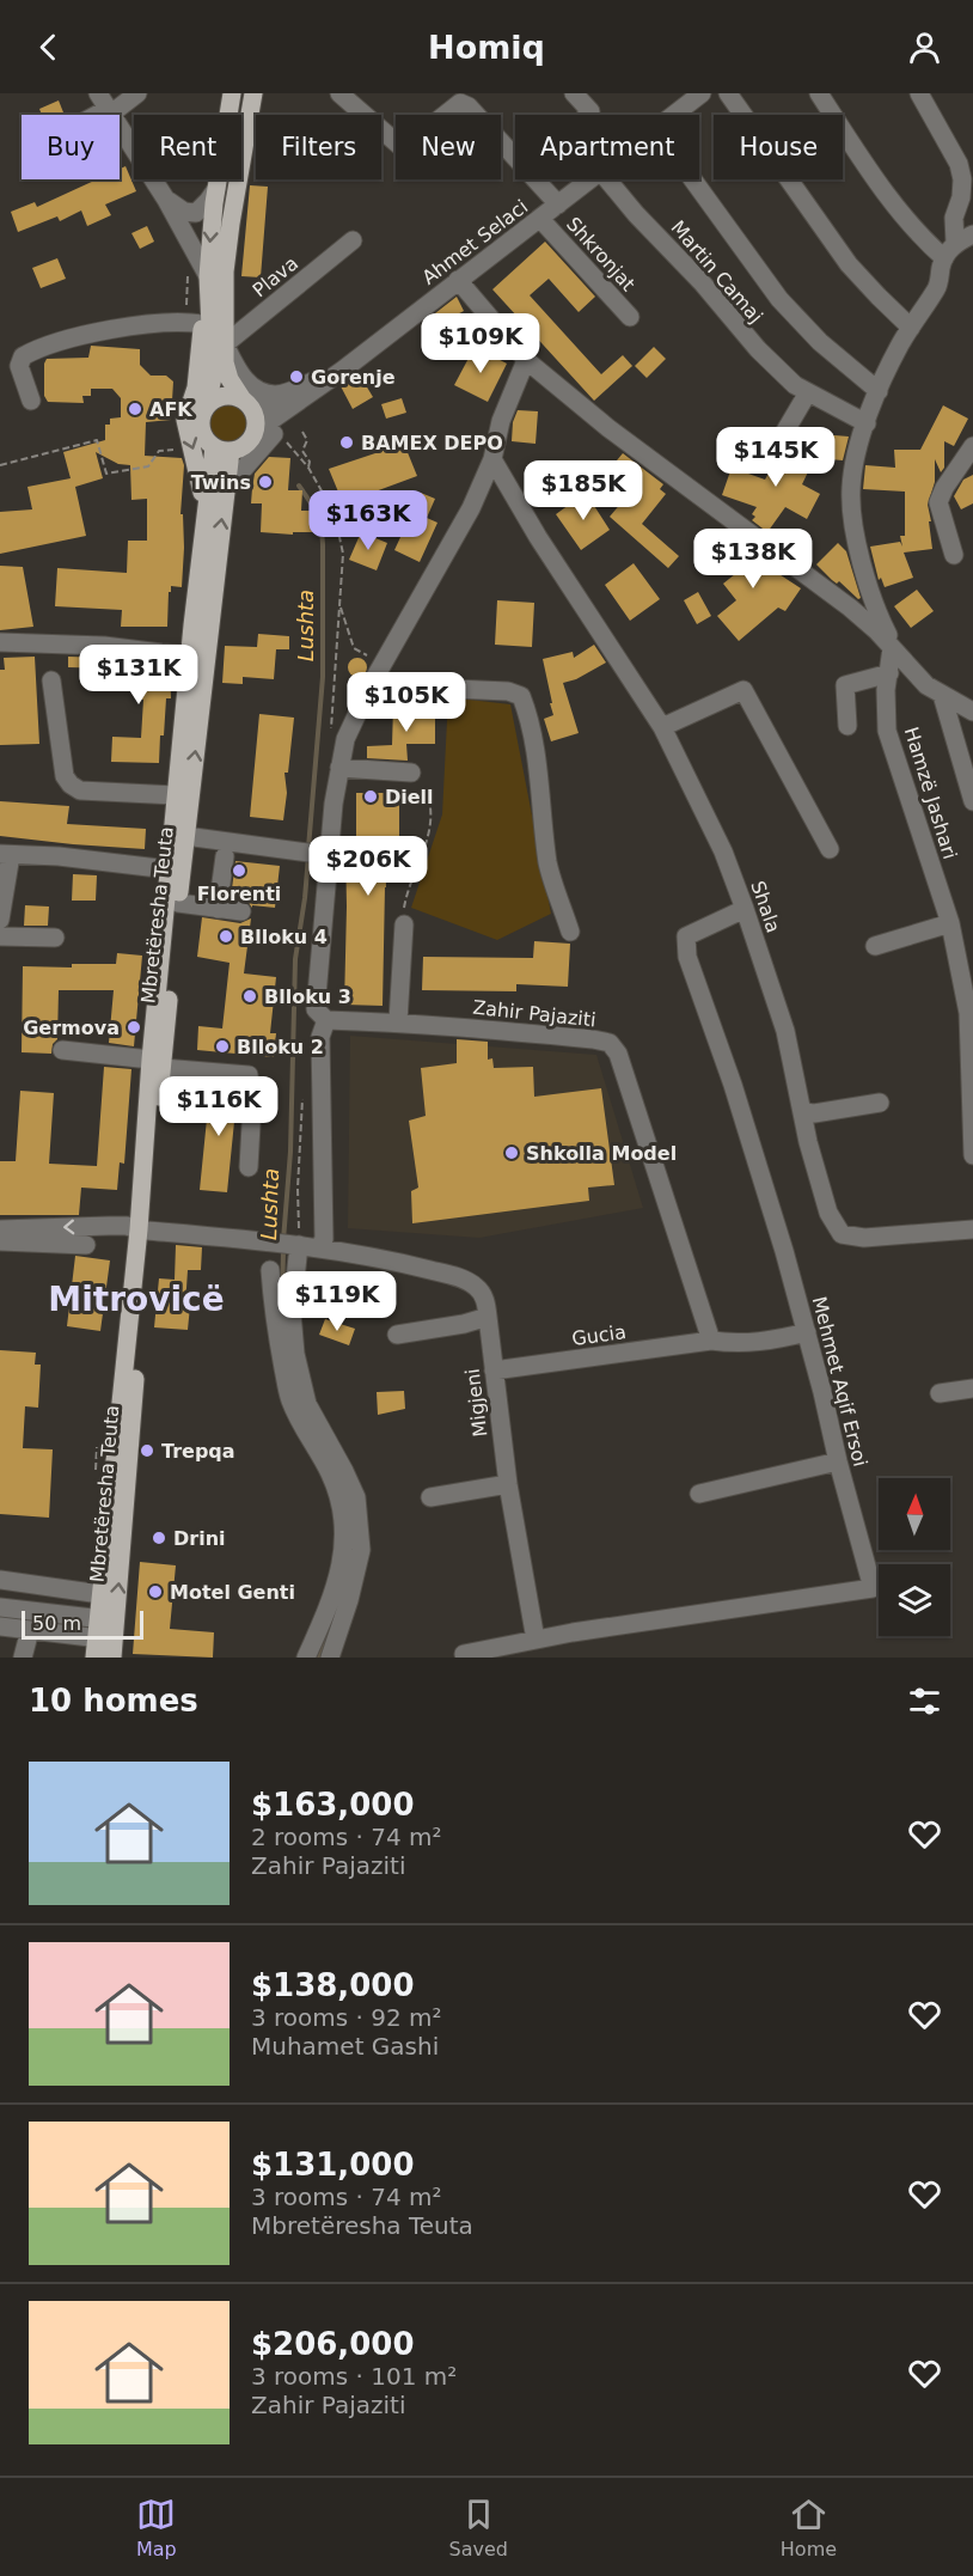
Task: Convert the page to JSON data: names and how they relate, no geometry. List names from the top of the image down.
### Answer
{
  "streets": {
    "main road": ["Mbretëresha Teuta"],
    "street": [
      "Ahmet Selaci",
      "Shkronjat",
      "Martin Camaj",
      "Plava",
      "Hamzë Jashari",
      "Shala",
      "Zahir Pajaziti",
      "Gucia",
      "Mehmet Aqif Ersoi",
      "Migjeni"
    ]
  },
  "crossings": [
    ["Ahmet Selaci", "Shkronjat"],
    ["Ahmet Selaci", "Mbretëresha Teuta"],
    ["Shala", "Mehmet Aqif Ersoi"],
    ["Zahir Pajaziti", "Gucia"],
    ["Gucia", "Mehmet Aqif Ersoi"],
    ["Gucia", "Migjeni"],
    ["Mehmet Aqif Ersoi", "Migjeni"]
  ],
  "districts": ["Mitrovicë"],
  "water": ["Lushta"],
  "places": [
    "Gorenje",
    "AFK",
    "BAMEX DEPO",
    "Twins",
    "Diell",
    "Florenti",
    "Blloku 4",
    "Blloku 3",
    "Germova",
    "Blloku 2",
    "Shkolla Model",
    "Trepqa",
    "Drini",
    "Motel Genti"
  ],
  "scale_bar": "50 m",
  "north": "top",
  "page": {
    "header": "Homiq",
    "chip": [
      "Buy",
      "Rent",
      "Filters",
      "New",
      "Apartment",
      "House"
    ],
    "price": [
      "$109K",
      "$145K",
      "$185K",
      "$163K",
      "$138K",
      "$131K",
      "$105K",
      "$206K",
      "$116K",
      "$119K"
    ],
    "scale": "50 m",
    "heading": "10 homes",
    "list": [
      {
        "name": "$163,000",
        "note": "2 rooms · 74 m² · Zahir Pajaziti"
      },
      {
        "name": "$138,000",
        "note": "3 rooms · 92 m² · Muhamet Gashi"
      },
      {
        "name": "$131,000",
        "note": "3 rooms · 74 m² · Mbretëresha Teuta"
      },
      {
        "name": "$206,000",
        "note": "3 rooms · 101 m² · Zahir Pajaziti"
      }
    ],
    "tabs": ["Map", "Saved", "Home"]
  }
}
